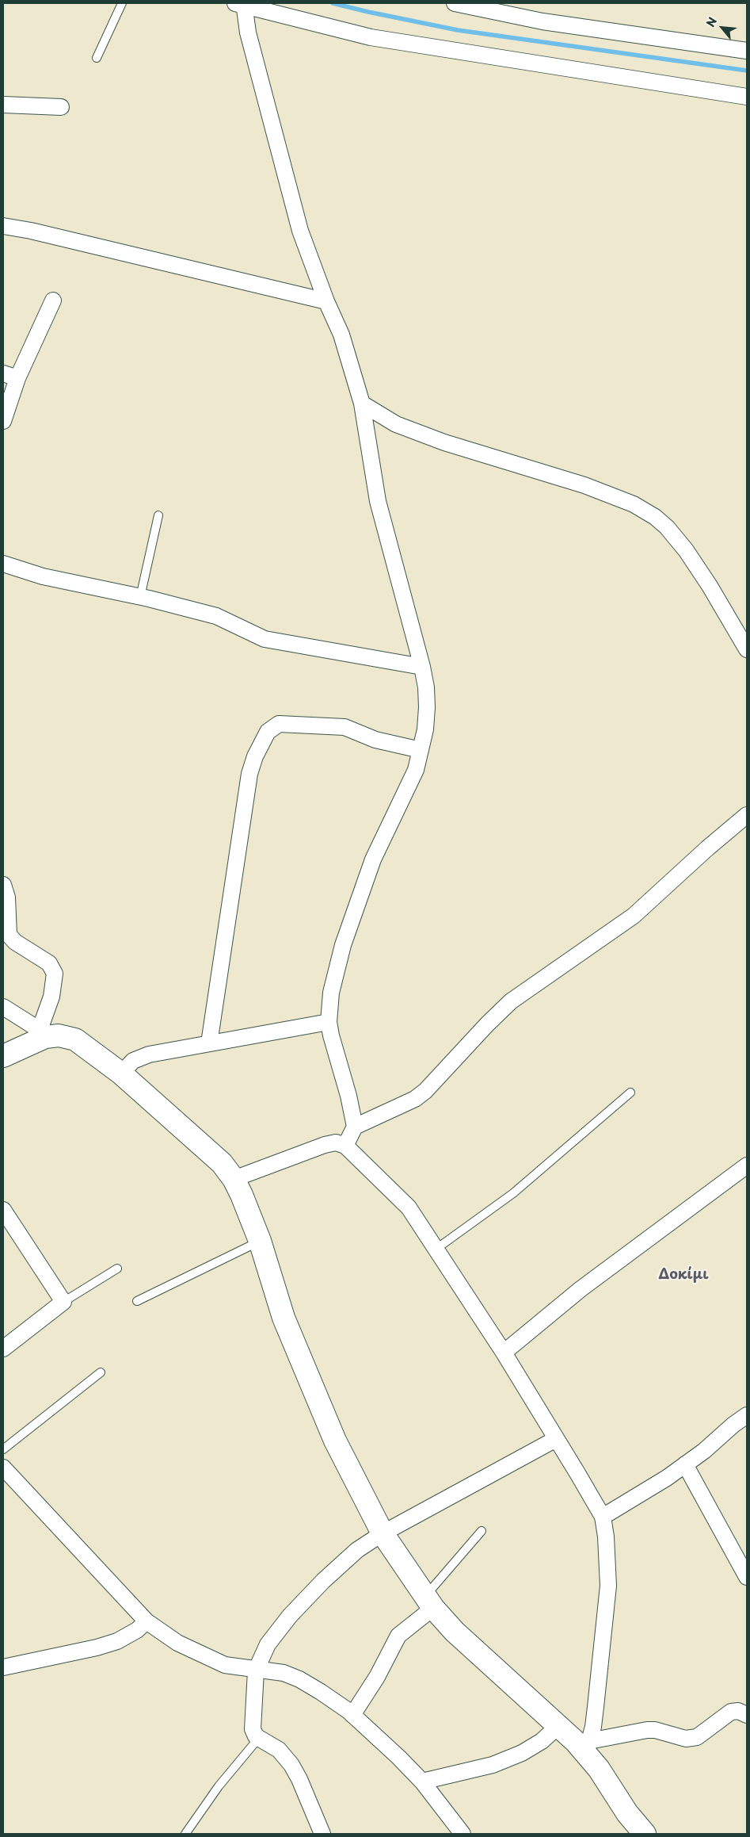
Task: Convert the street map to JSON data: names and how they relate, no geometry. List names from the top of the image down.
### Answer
{
  "districts": ["Δοκίμι"],
  "north": "top left"
}
